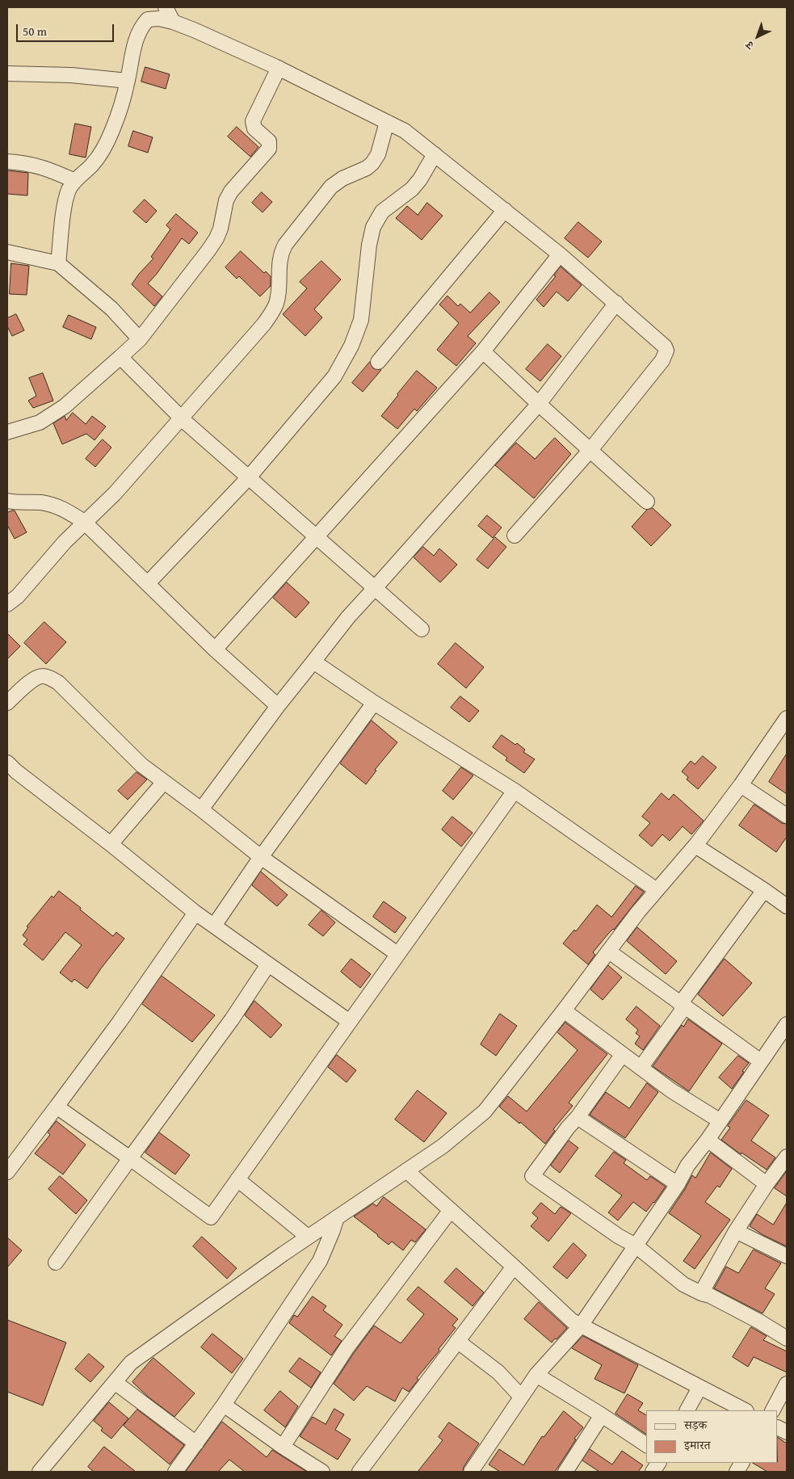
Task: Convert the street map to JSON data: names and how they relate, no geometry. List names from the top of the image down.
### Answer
{
  "legend": ["सड़क", "इमारत"],
  "scale_bar": "50 m",
  "north": "bottom left"
}
